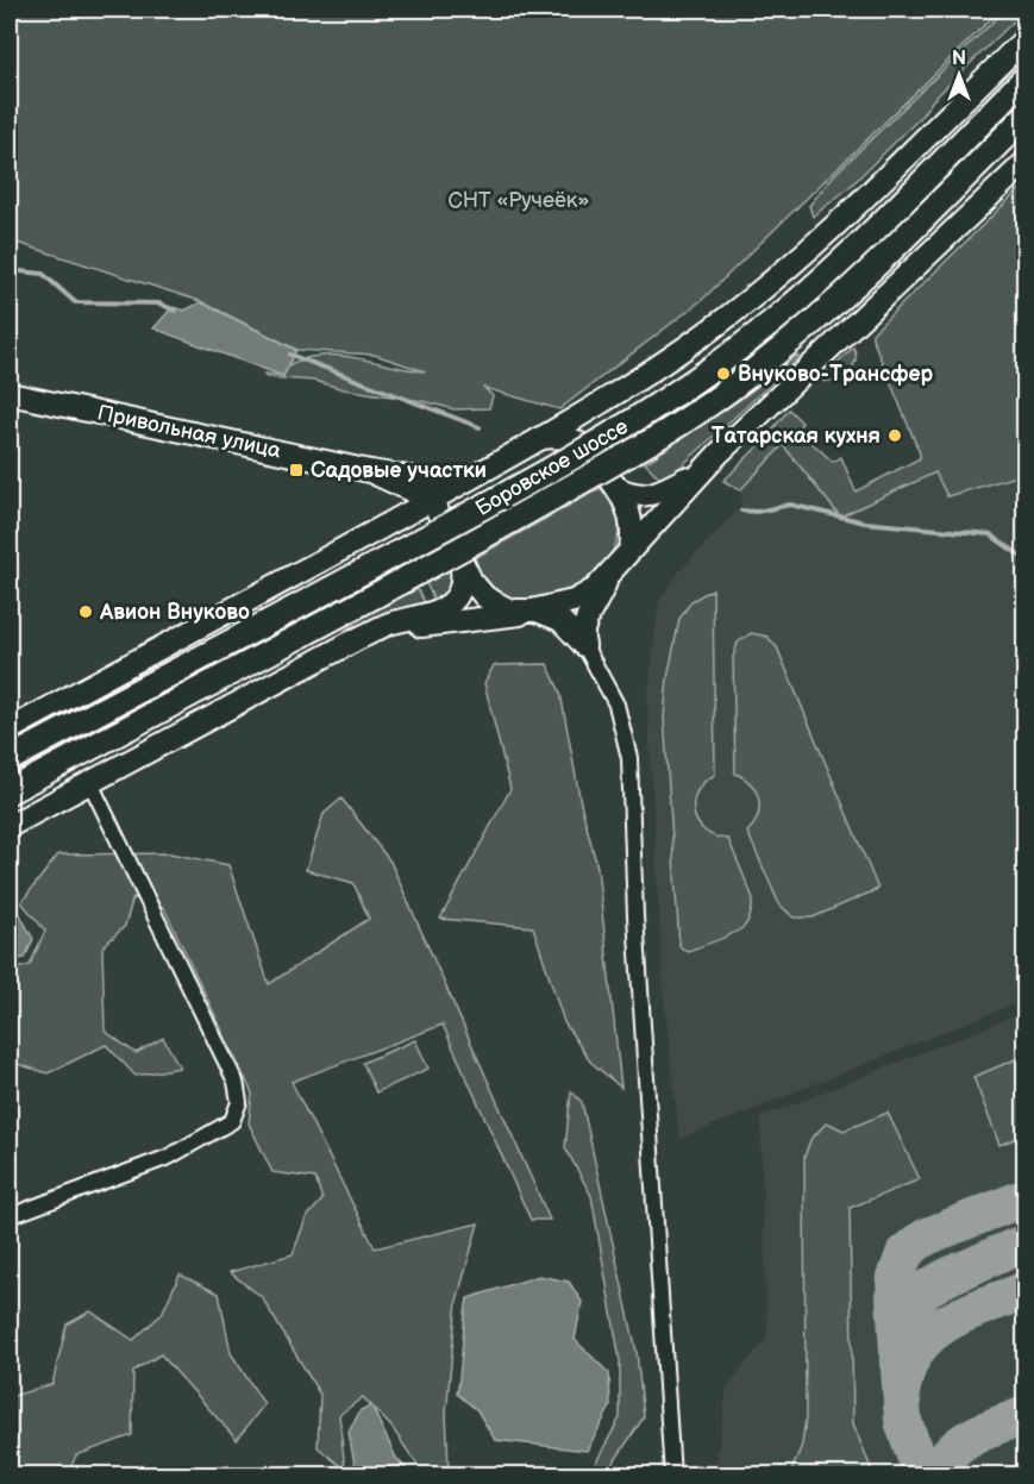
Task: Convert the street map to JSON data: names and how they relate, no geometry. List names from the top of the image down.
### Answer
{
  "streets": {
    "main road": ["Привольная улица", "Боровское шоссе"]
  },
  "parks": ["СНТ «Ручеёк»"],
  "places": {
    "other": ["Внуково-Трансфер", "Татарская кухня", "Авион Внуково"],
    "transit": ["Садовые участки"]
  },
  "north": "top"
}
